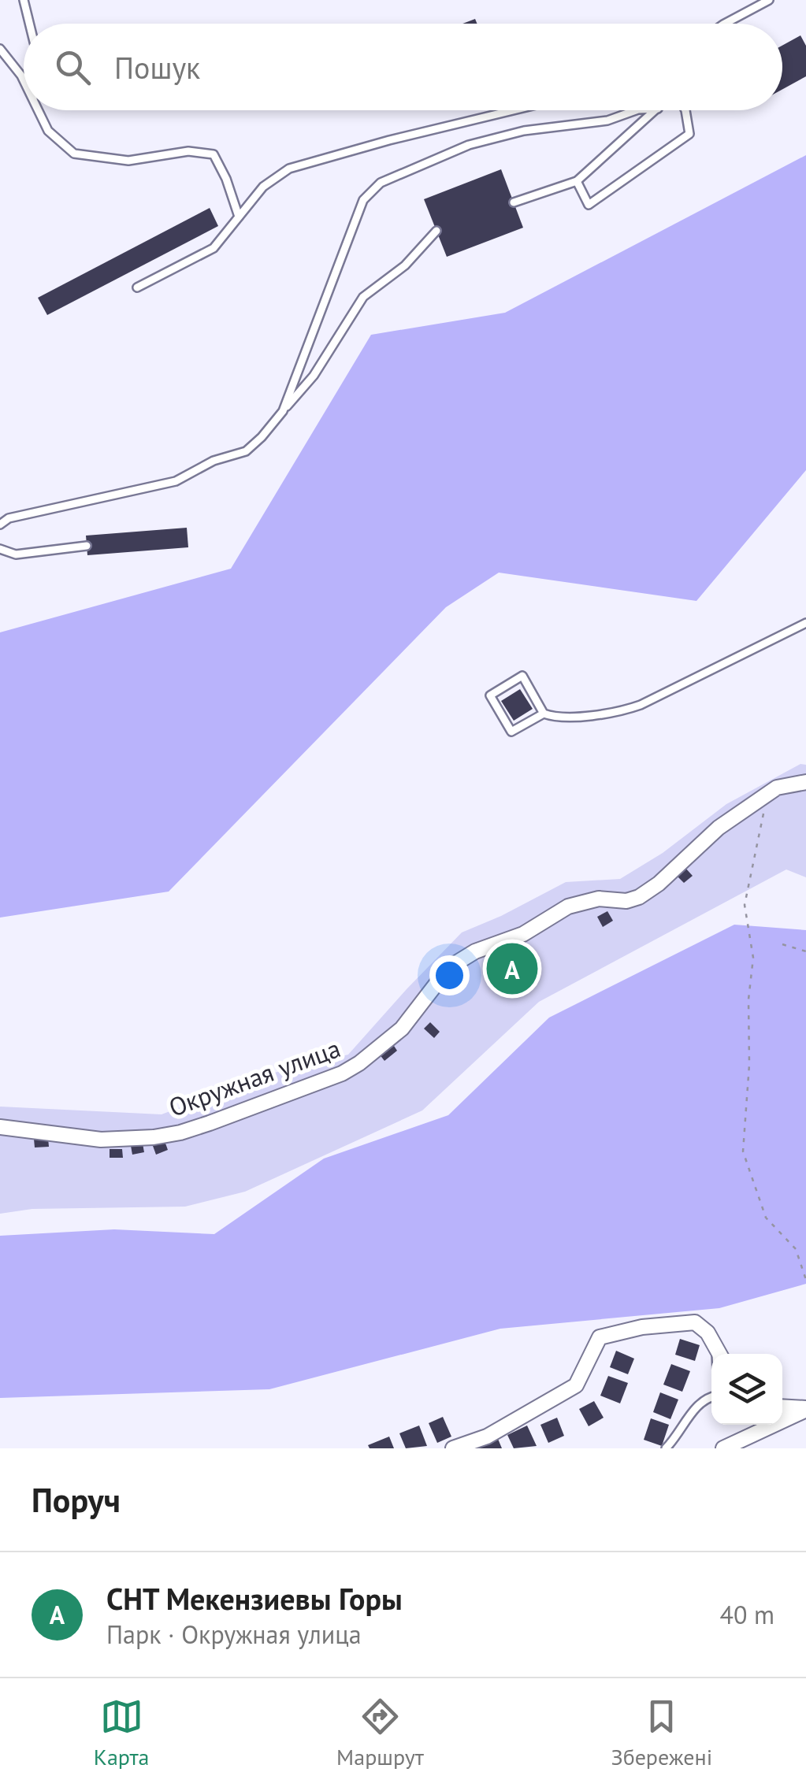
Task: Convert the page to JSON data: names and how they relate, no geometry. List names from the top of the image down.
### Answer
{
  "streets": {
    "street": ["Окружная улица"]
  },
  "page": {
    "search": "Пошук",
    "pins": "A",
    "heading": "Поруч",
    "list": [
      {
        "mark": "A",
        "name": "СНТ Мекензиевы Горы",
        "note": "Парк · Окружная улица",
        "value": "40 m"
      }
    ],
    "nav": ["Карта", "Маршрут", "Збережені"]
  }
}
